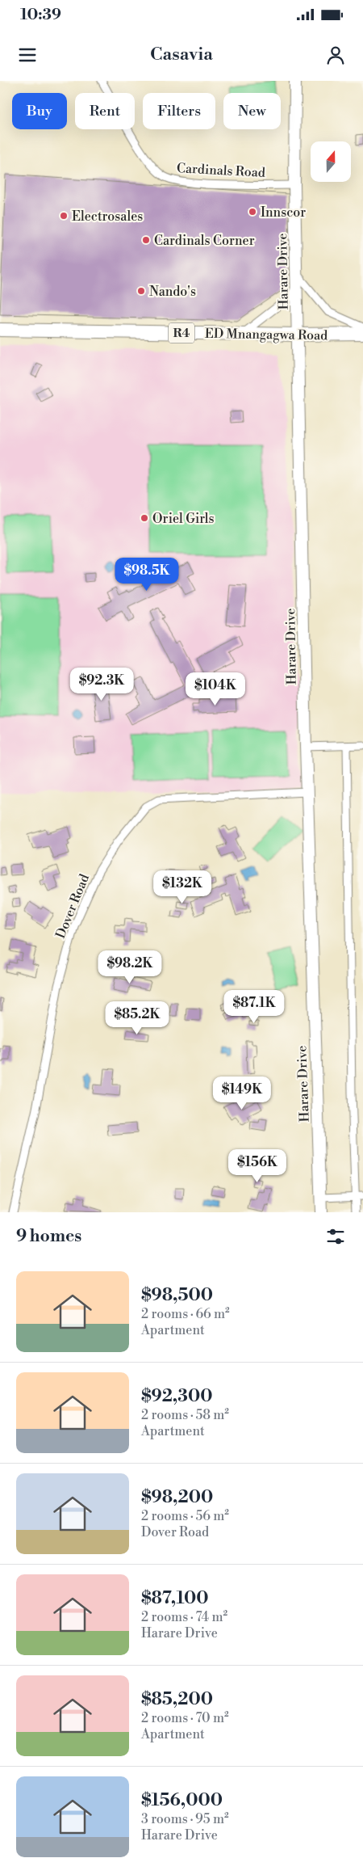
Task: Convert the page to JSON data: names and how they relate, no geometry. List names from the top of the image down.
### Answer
{
  "streets": {
    "highway": ["R4", "ED Mnangagwa Road"],
    "main road": ["Harare Drive"],
    "street": ["Cardinals Road", "Dover Road"]
  },
  "crossings": [
    ["Cardinals Road", "Harare Drive"],
    ["Harare Drive", "ED Mnangagwa Road"],
    ["Harare Drive", "Dover Road"]
  ],
  "places": [
    "Innscor",
    "Electrosales",
    "Cardinals Corner",
    "Nando's",
    "Oriel Girls"
  ],
  "north": "top",
  "page": {
    "status": "10:39",
    "header": "Casavia",
    "chip": [
      "Buy",
      "Rent",
      "Filters",
      "New"
    ],
    "price": [
      "$98.5K",
      "$92.3K",
      "$104K",
      "$132K",
      "$98.2K",
      "$87.1K",
      "$85.2K",
      "$149K",
      "$156K"
    ],
    "heading": "9 homes",
    "list": [
      {
        "name": "$98,500",
        "note": "2 rooms · 66 m² · Apartment"
      },
      {
        "name": "$92,300",
        "note": "2 rooms · 58 m² · Apartment"
      },
      {
        "name": "$98,200",
        "note": "2 rooms · 56 m² · Dover Road"
      },
      {
        "name": "$87,100",
        "note": "2 rooms · 74 m² · Harare Drive"
      },
      {
        "name": "$85,200",
        "note": "2 rooms · 70 m² · Apartment"
      },
      {
        "name": "$156,000",
        "note": "3 rooms · 95 m² · Harare Drive"
      }
    ]
  }
}
